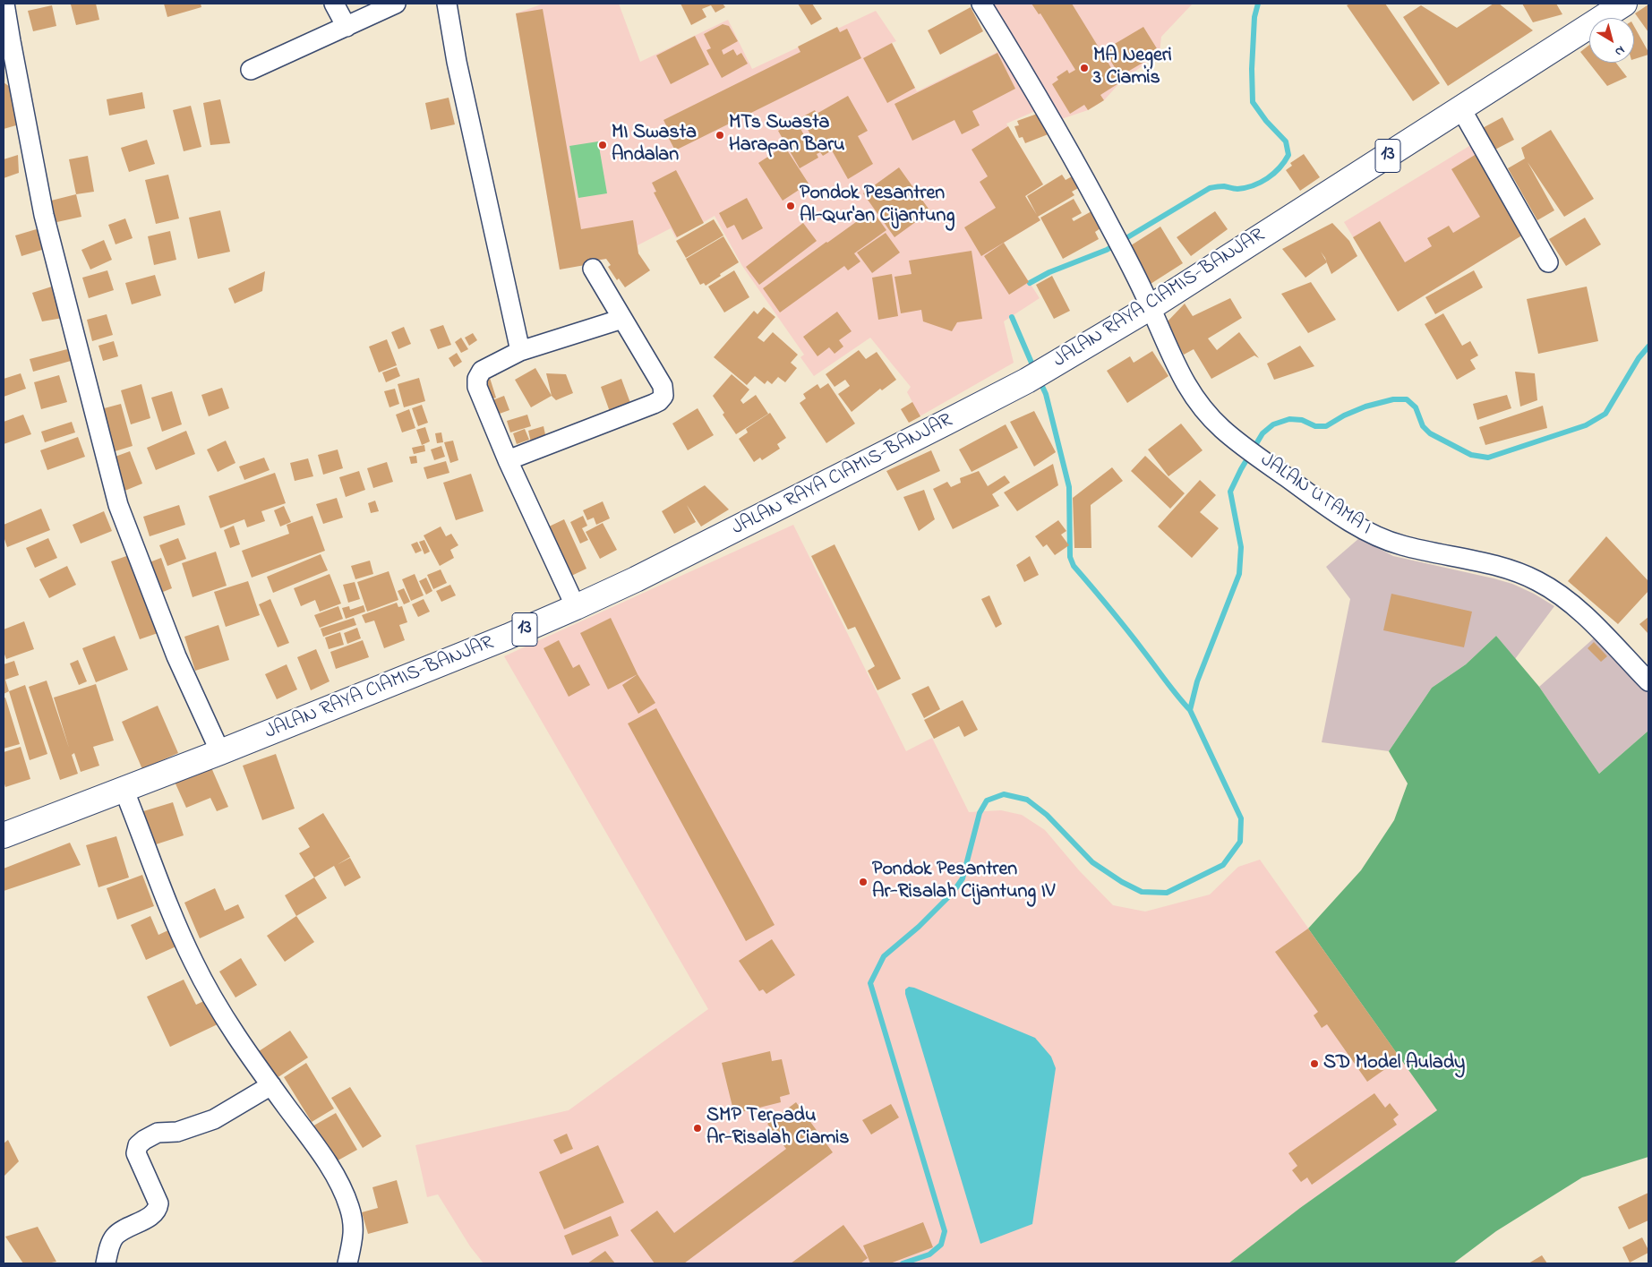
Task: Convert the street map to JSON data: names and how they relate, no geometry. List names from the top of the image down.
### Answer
{
  "streets": {
    "highway": ["13", "JALAN RAYA CIAMIS-BANJAR"],
    "street": ["JALAN UTAMA I"]
  },
  "crossings": [
    ["JALAN RAYA CIAMIS-BANJAR", "JALAN UTAMA I"]
  ],
  "places": [
    "MA Negeri 3 Ciamis",
    "MTs Swasta Harapan Baru",
    "MI Swasta Andalan",
    "Pondok Pesantren Al-Qur'an Cijantung",
    "Pondok Pesantren Ar-Risalah Cijantung IV",
    "SD Model Aulady",
    "SMP Terpadu Ar-Risalah Ciamis"
  ],
  "north": "bottom right"
}
